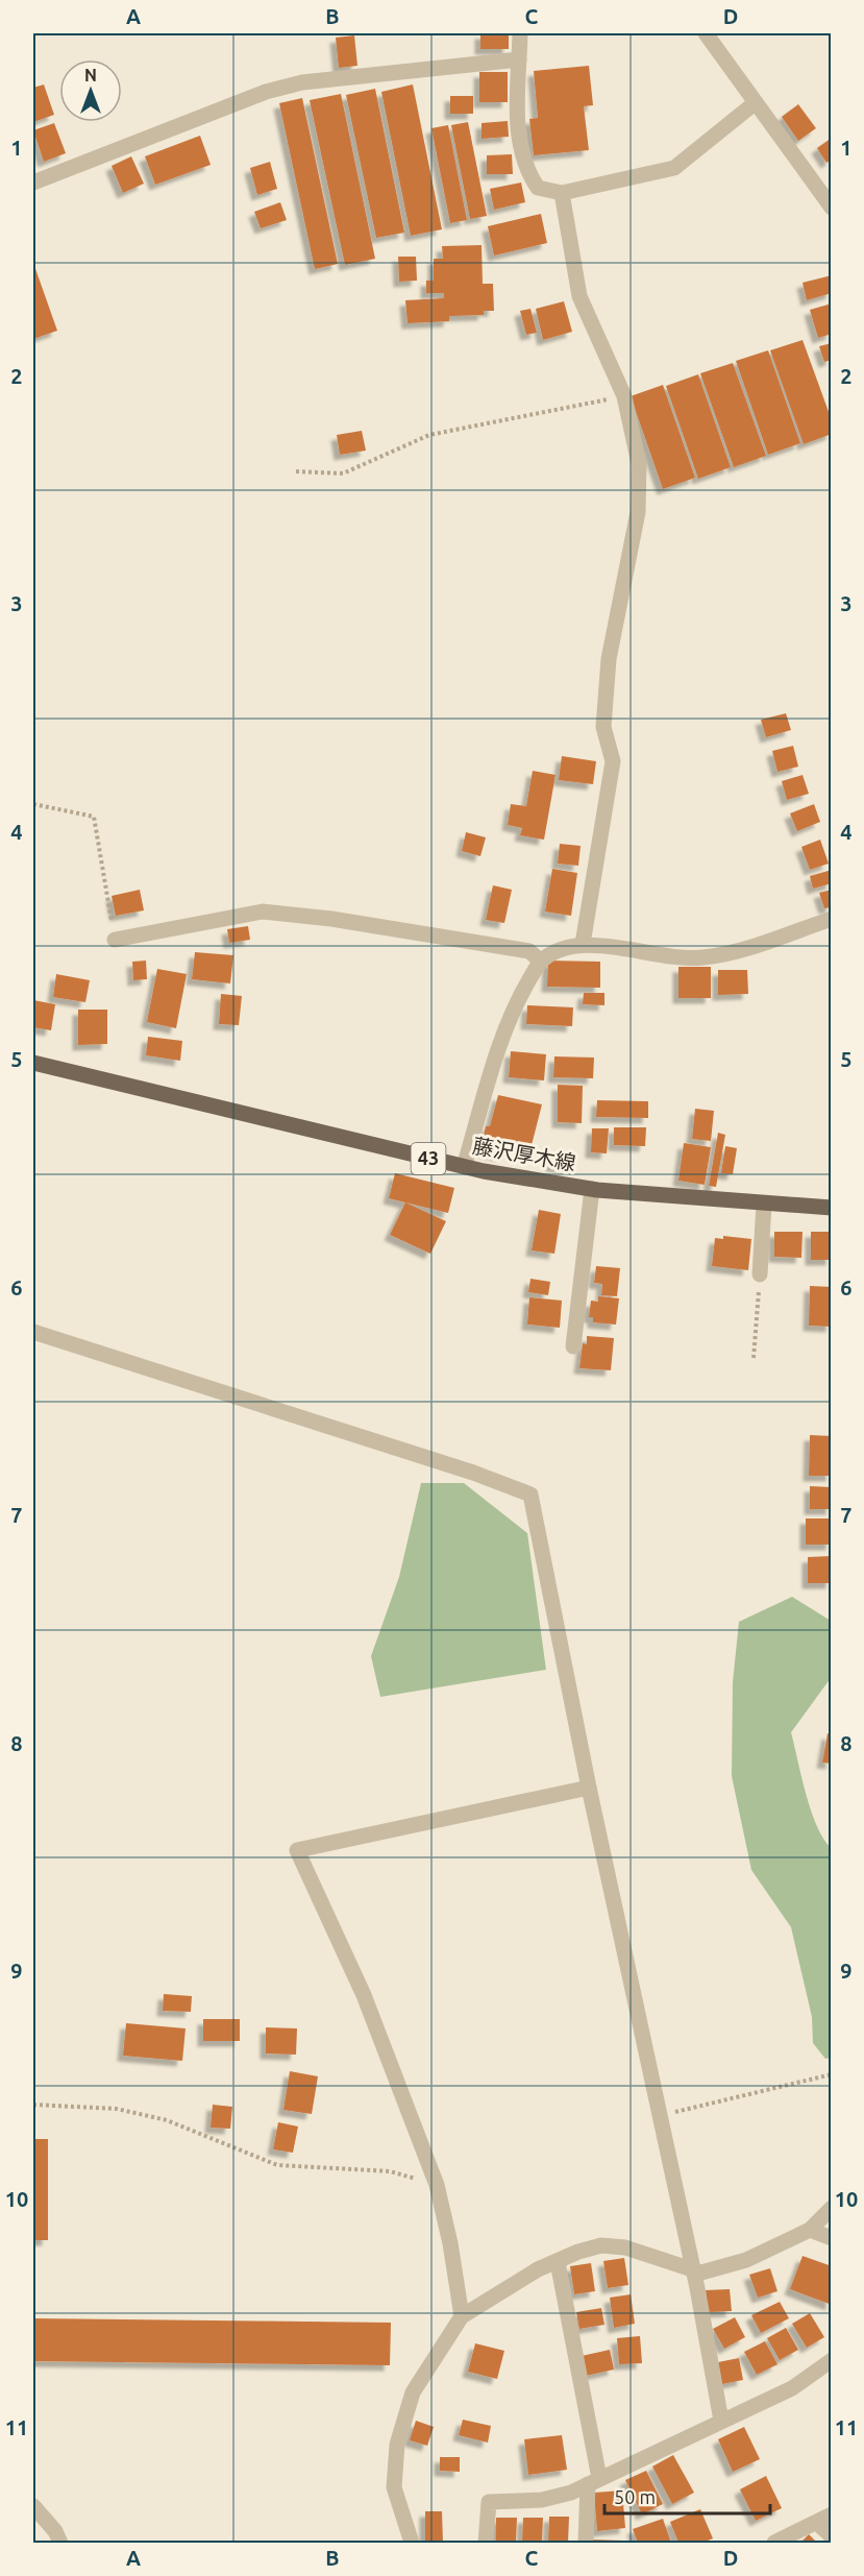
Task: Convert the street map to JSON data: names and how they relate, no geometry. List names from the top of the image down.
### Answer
{
  "streets": {
    "main road": ["藤沢厚木線", "43"]
  },
  "scale_bar": "50 m",
  "north": "top",
  "grid": {
    "columns": [
      "A",
      "B",
      "C",
      "D"
    ],
    "rows": [
      "1",
      "2",
      "3",
      "4",
      "5",
      "6",
      "7",
      "8",
      "9",
      "10",
      "11"
    ]
  }
}
